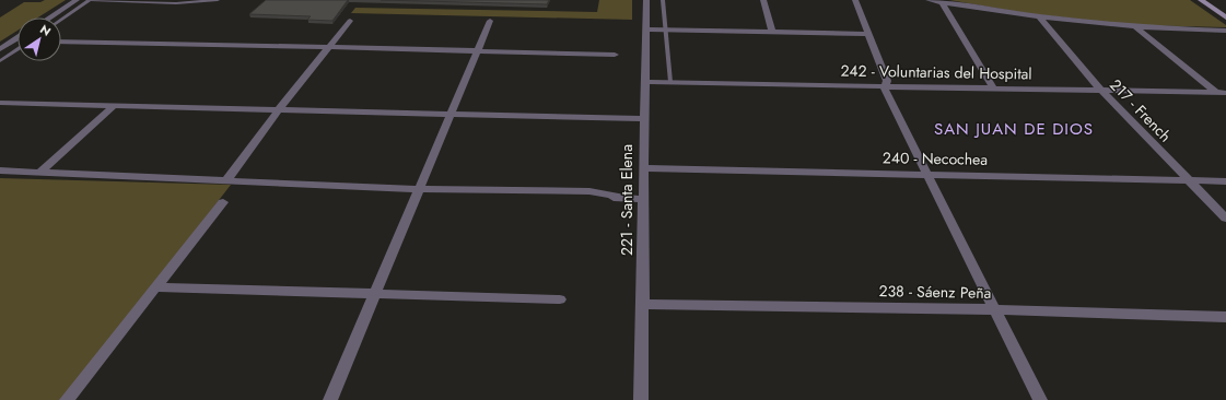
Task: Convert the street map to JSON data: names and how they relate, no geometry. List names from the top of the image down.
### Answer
{
  "streets": {
    "street": [
      "242 - Voluntarias del Hospital",
      "217 - French",
      "240 - Necochea",
      "221 - Santa Elena",
      "238 - Sáenz Peña"
    ]
  },
  "crossings": [
    ["242 - Voluntarias del Hospital", "217 - French"],
    ["242 - Voluntarias del Hospital", "221 - Santa Elena"],
    ["217 - French", "240 - Necochea"],
    ["240 - Necochea", "221 - Santa Elena"],
    ["221 - Santa Elena", "238 - Sáenz Peña"]
  ],
  "districts": ["SAN JUAN DE DIOS"],
  "north": "top right"
}
